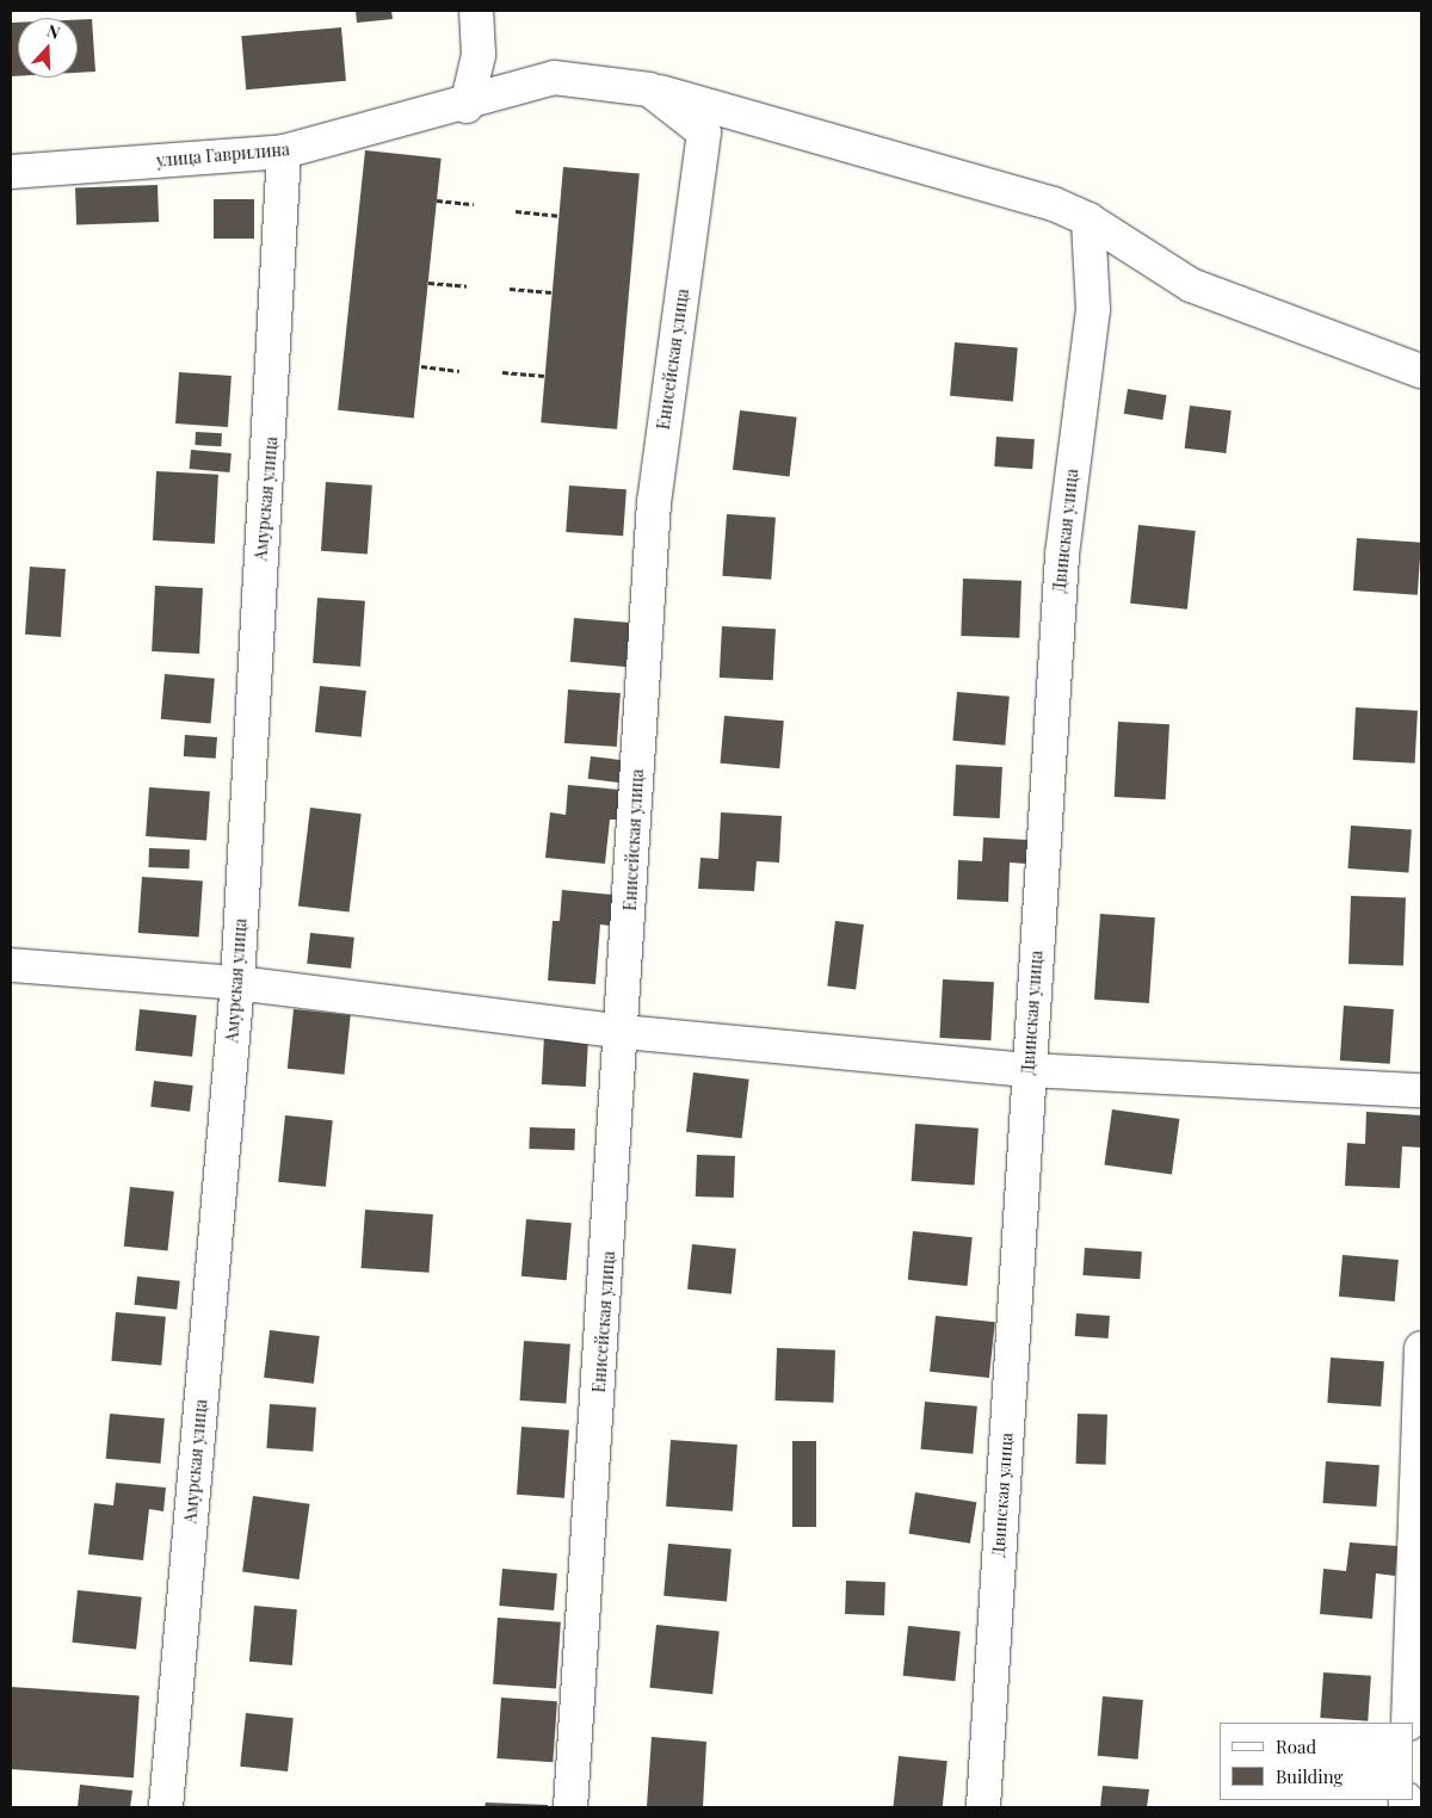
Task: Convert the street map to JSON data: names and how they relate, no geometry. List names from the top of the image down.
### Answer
{
  "streets": {
    "street": [
      "улица Гаврилина",
      "Енисейская улица",
      "Амурская улица",
      "Двинская улица"
    ]
  },
  "crossings": [
    ["улица Гаврилина", "Амурская улица"]
  ],
  "legend": ["Road", "Building"],
  "north": "top"
}
